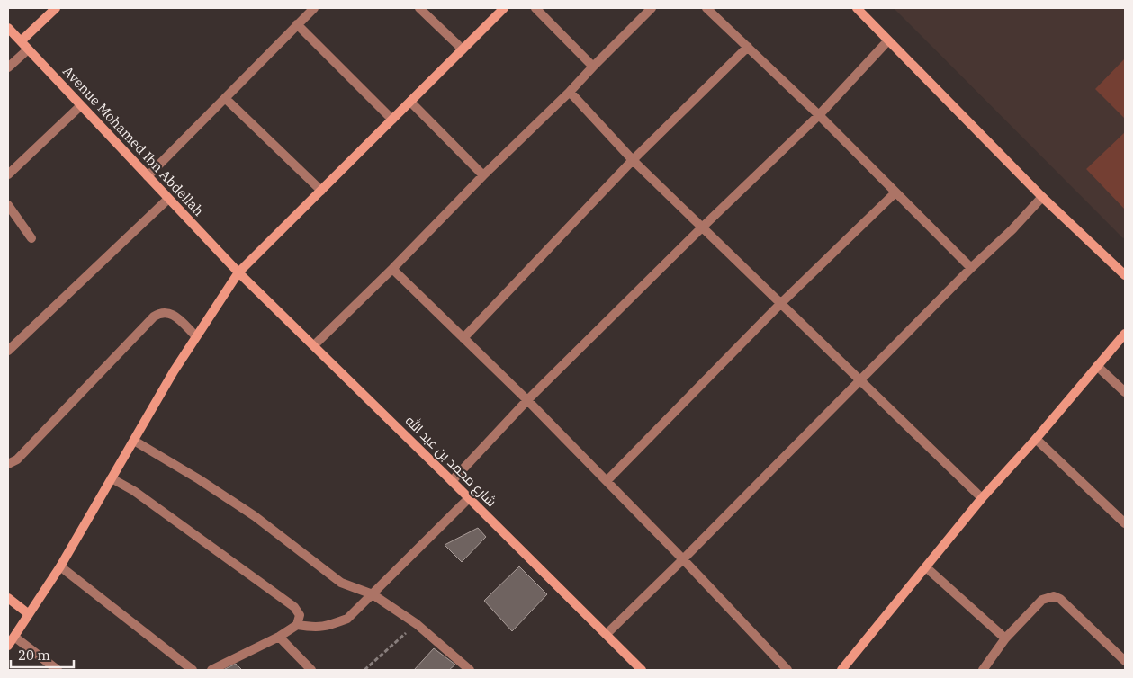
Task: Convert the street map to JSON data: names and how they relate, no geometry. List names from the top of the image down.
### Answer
{
  "streets": {
    "street": ["Avenue Mohamed Ibn Abdellah", "شارع محمد بن عبد الله"]
  },
  "crossings": [
    ["Avenue Mohamed Ibn Abdellah", "شارع محمد بن عبد الله"]
  ],
  "scale_bar": "20 m"
}
